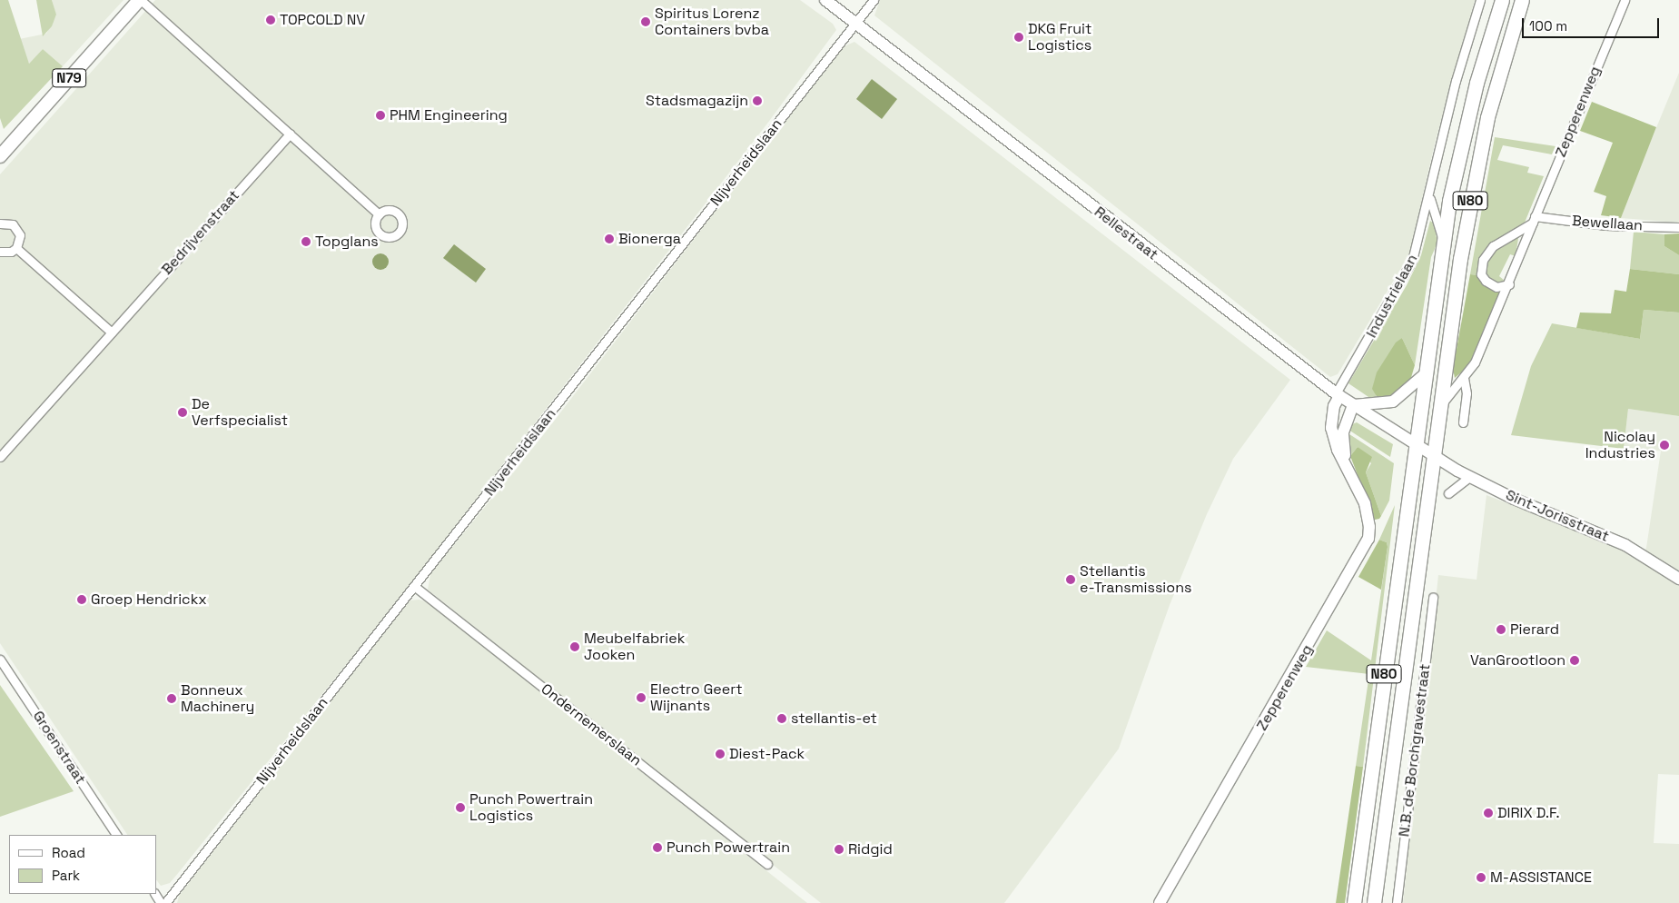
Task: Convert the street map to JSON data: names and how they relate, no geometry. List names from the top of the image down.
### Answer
{
  "streets": {
    "highway": ["N80"],
    "main road": ["N79"],
    "street": [
      "Zepperenweg",
      "Nijverheidslaan",
      "Bewellaan",
      "Bedrijvenstraat",
      "Rellestraat",
      "Industrielaan",
      "Sint-Jorisstraat",
      "Ondernemerslaan",
      "Groenstraat",
      "N.B. de Borchgravestraat"
    ]
  },
  "crossings": [
    ["Zepperenweg", "N80"],
    ["Zepperenweg", "Bewellaan"],
    ["Zepperenweg", "Rellestraat"],
    ["Zepperenweg", "Industrielaan"],
    ["Nijverheidslaan", "Rellestraat"],
    ["Nijverheidslaan", "Ondernemerslaan"],
    ["N80", "Rellestraat"],
    ["N80", "Industrielaan"],
    ["N80", "Sint-Jorisstraat"],
    ["Rellestraat", "Industrielaan"],
    ["Rellestraat", "Sint-Jorisstraat"]
  ],
  "places": [
    "TOPCOLD NV",
    "Spiritus Lorenz Containers bvba",
    "DKG Fruit Logistics",
    "Stadsmagazijn",
    "PHM Engineering",
    "Bionerga",
    "Topglans",
    "De Verfspecialist",
    "Nicolay Industries",
    "Stellantis e-Transmissions",
    "Groep Hendrickx",
    "Pierard",
    "Meubelfabriek Jooken",
    "VanGrootloon",
    "Electro Geert Wijnants",
    "Bonneux Machinery",
    "stellantis-et",
    "Diest-Pack",
    "Punch Powertrain Logistics",
    "DIRIX D.F.",
    "Punch Powertrain",
    "Ridgid",
    "M-ASSISTANCE"
  ],
  "legend": ["Road", "Park"],
  "scale_bar": "100 m"
}
